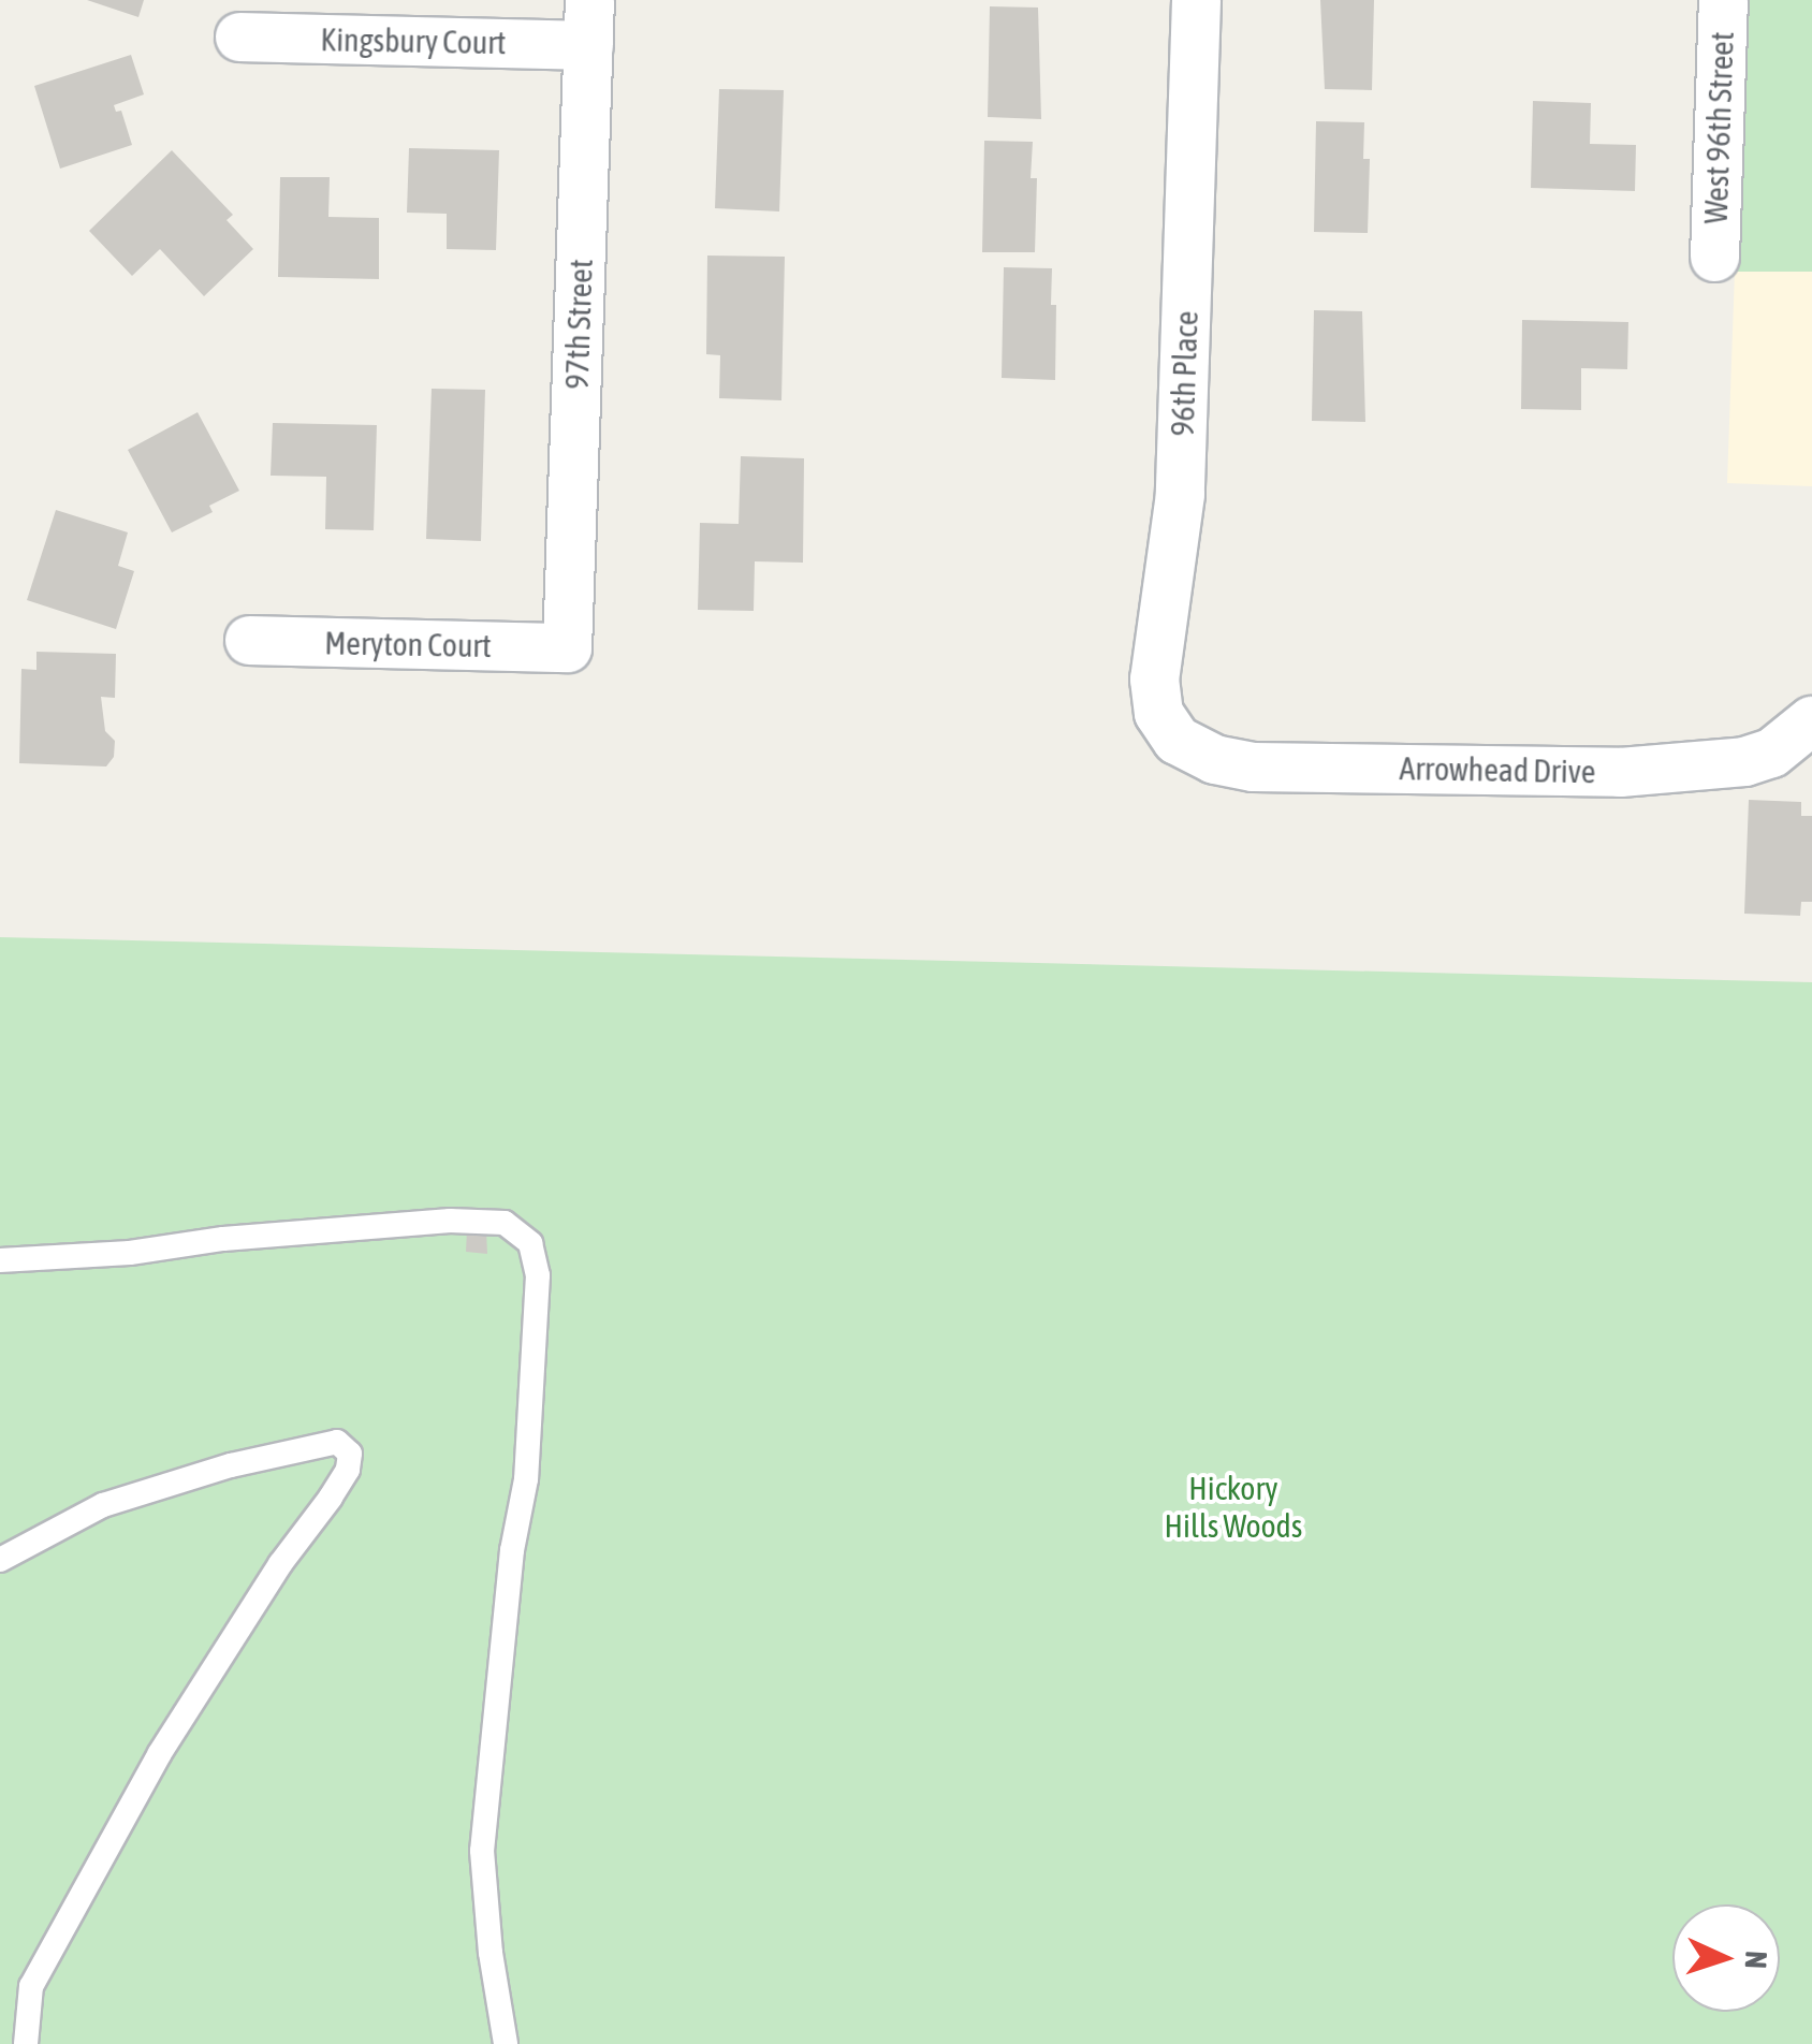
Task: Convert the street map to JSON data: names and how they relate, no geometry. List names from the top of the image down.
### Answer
{
  "streets": {
    "street": [
      "Kingsbury Court",
      "West 96th Street",
      "97th Street",
      "96th Place",
      "Meryton Court",
      "Arrowhead Drive"
    ]
  },
  "crossings": [
    ["Kingsbury Court", "97th Street"],
    ["97th Street", "Meryton Court"],
    ["96th Place", "Arrowhead Drive"]
  ],
  "parks": ["Hickory Hills Woods"],
  "north": "right"
}
